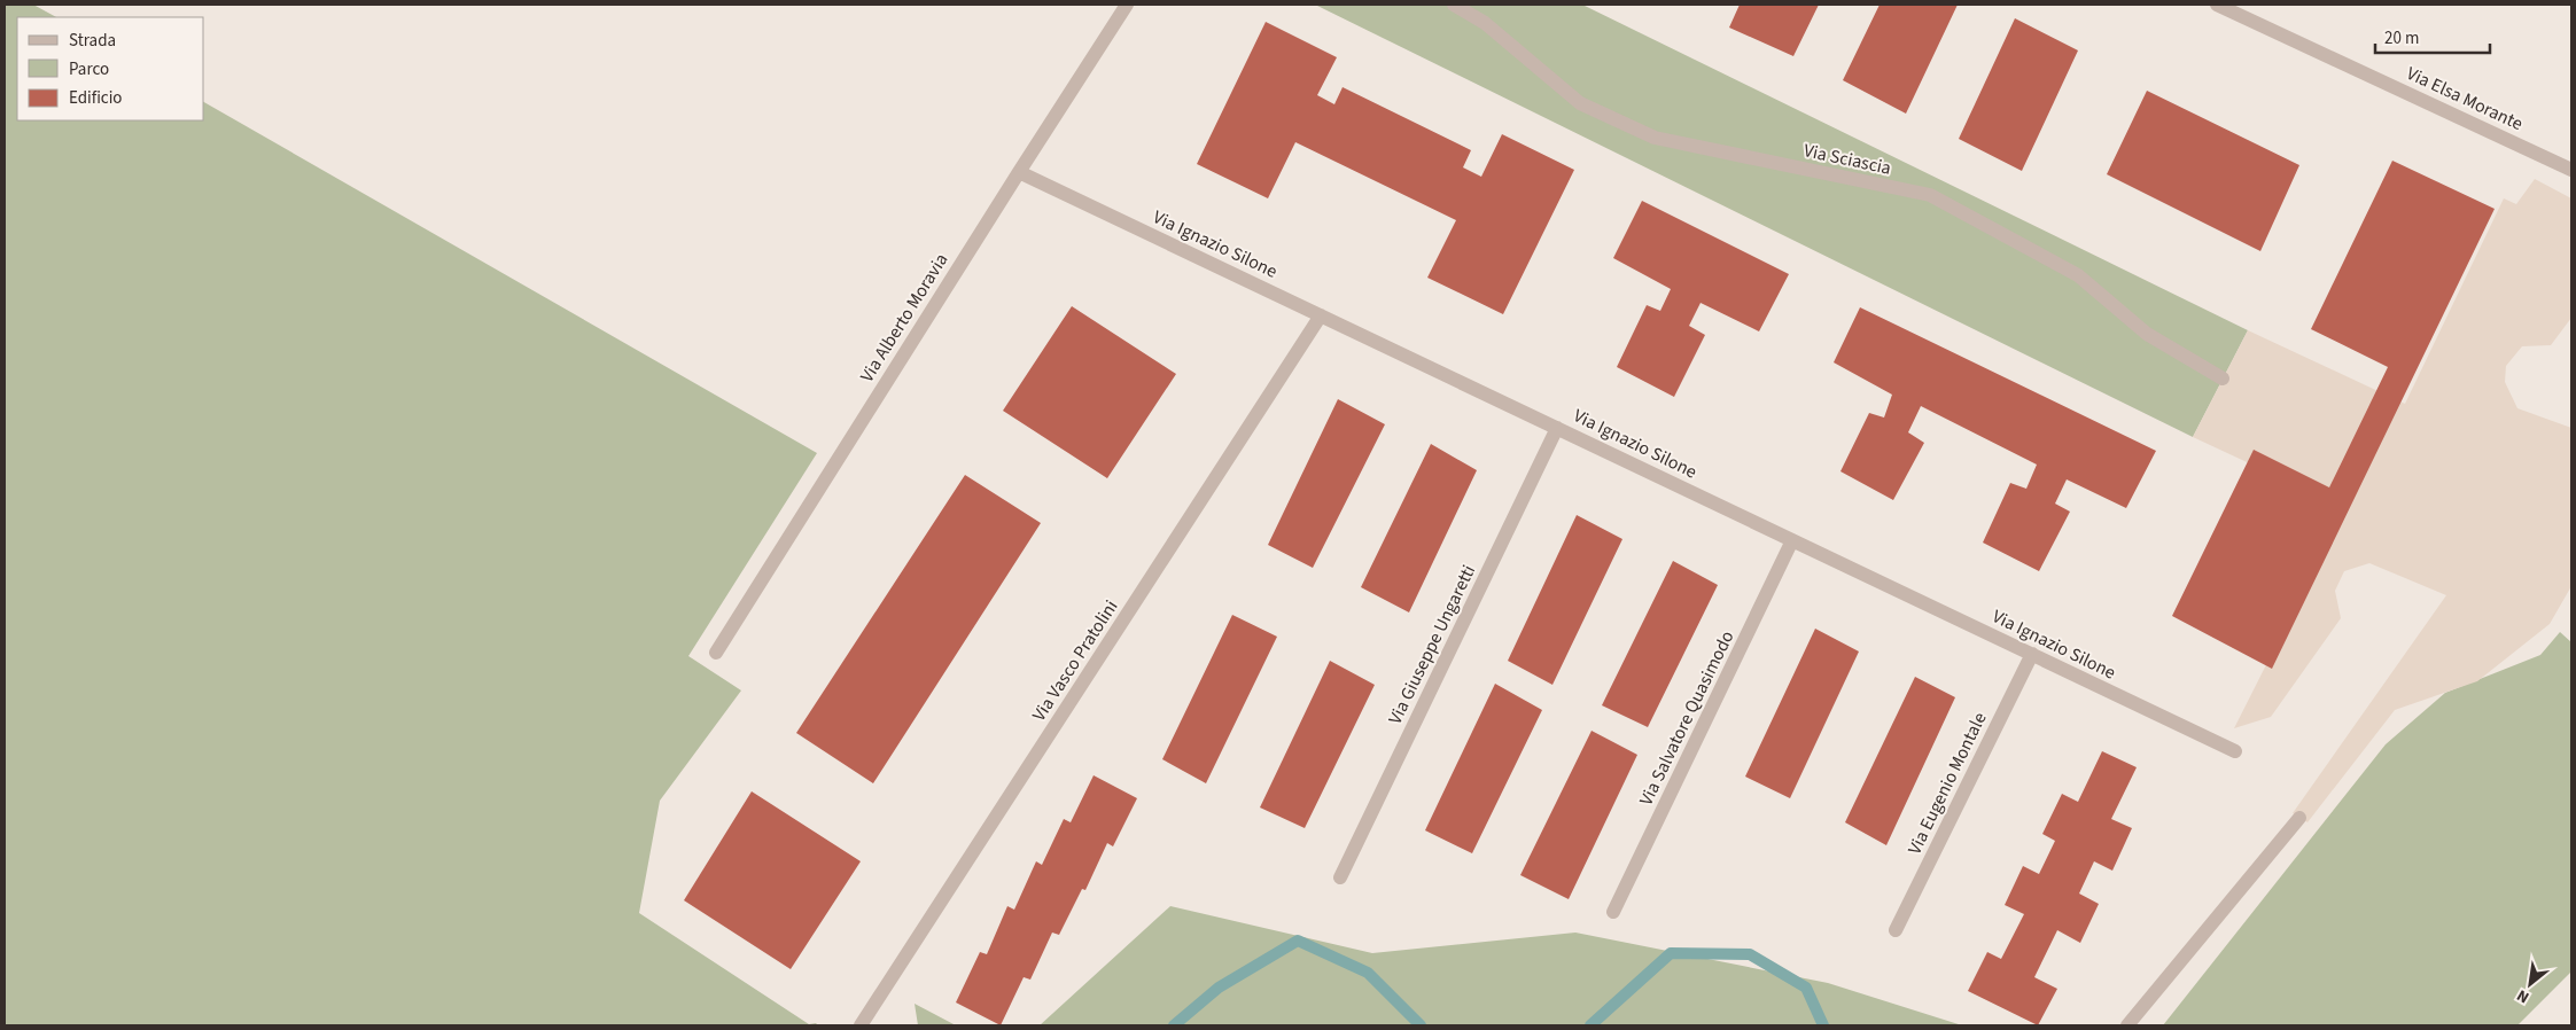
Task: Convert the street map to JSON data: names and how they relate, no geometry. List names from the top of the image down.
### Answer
{
  "streets": {
    "street": [
      "Via Elsa Morante",
      "Via Sciascia",
      "Via Ignazio Silone",
      "Via Alberto Moravia",
      "Via Giuseppe Ungaretti",
      "Via Vasco Pratolini",
      "Via Salvatore Quasimodo",
      "Via Eugenio Montale"
    ]
  },
  "crossings": [
    ["Via Ignazio Silone", "Via Alberto Moravia"],
    ["Via Ignazio Silone", "Via Giuseppe Ungaretti"],
    ["Via Ignazio Silone", "Via Vasco Pratolini"],
    ["Via Ignazio Silone", "Via Salvatore Quasimodo"],
    ["Via Ignazio Silone", "Via Eugenio Montale"]
  ],
  "legend": ["Strada", "Parco", "Edificio"],
  "scale_bar": "20 m",
  "north": "bottom left"
}
